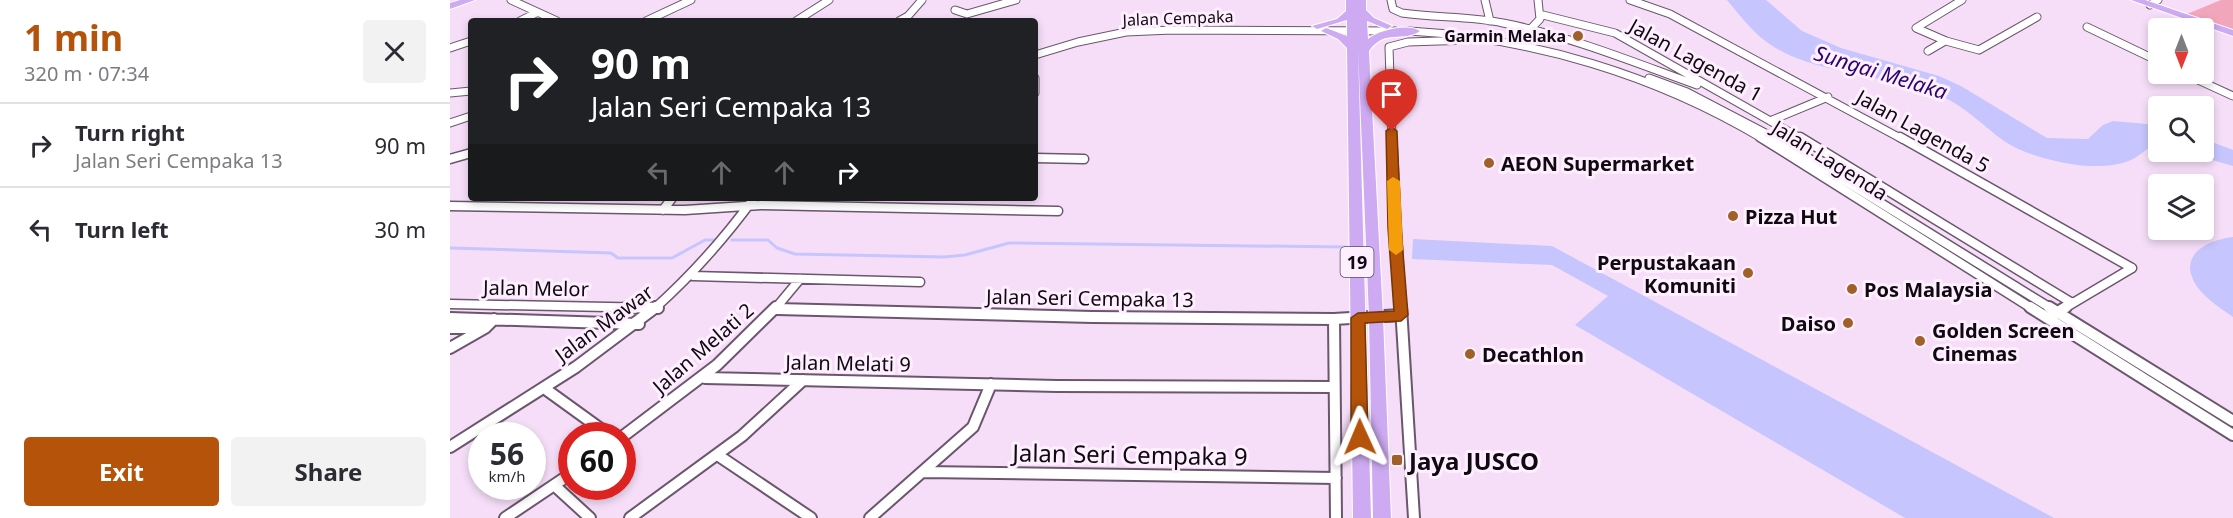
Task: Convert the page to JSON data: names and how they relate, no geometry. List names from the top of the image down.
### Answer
{
  "streets": {
    "main road": ["19"],
    "street": [
      "Jalan Cempaka",
      "Jalan Lagenda 1",
      "Jalan Lagenda 5",
      "Jalan Lagenda",
      "Jalan Melor",
      "Jalan Seri Cempaka 13",
      "Jalan Mawar",
      "Jalan Melati 2",
      "Jalan Melati 9",
      "Jalan Seri Cempaka 9"
    ]
  },
  "crossings": [
    ["Jalan Cempaka", "Jalan Lagenda"],
    ["Jalan Cempaka", "19"],
    ["Jalan Lagenda 1", "Jalan Lagenda 5"],
    ["Jalan Lagenda", "19"],
    ["19", "Jalan Seri Cempaka 13"],
    ["Jalan Melor", "Jalan Mawar"],
    ["Jalan Seri Cempaka 13", "Jalan Melati 2"],
    ["Jalan Melati 2", "Jalan Melati 9"]
  ],
  "water": ["Sungai Melaka"],
  "places": {
    "other": [
      "Garmin Melaka",
      "AEON Supermarket",
      "Pizza Hut",
      "Perpustakaan Komuniti",
      "Pos Malaysia",
      "Daiso",
      "Golden Screen Cinemas",
      "Decathlon"
    ],
    "transit": ["Jaya JUSCO"]
  },
  "north": "bottom",
  "page": {
    "heading": ["1 min", "320 m · 07:34"],
    "turn": ["90 m", "Jalan Seri Cempaka 13"],
    "list": [
      {
        "name": "Turn right",
        "note": "Jalan Seri Cempaka 13",
        "value": "90 m"
      },
      {
        "name": "Turn left",
        "value": "30 m"
      }
    ],
    "speed": "56 km/h",
    "limit": "60",
    "buttons": ["Exit", "Share"]
  }
}
